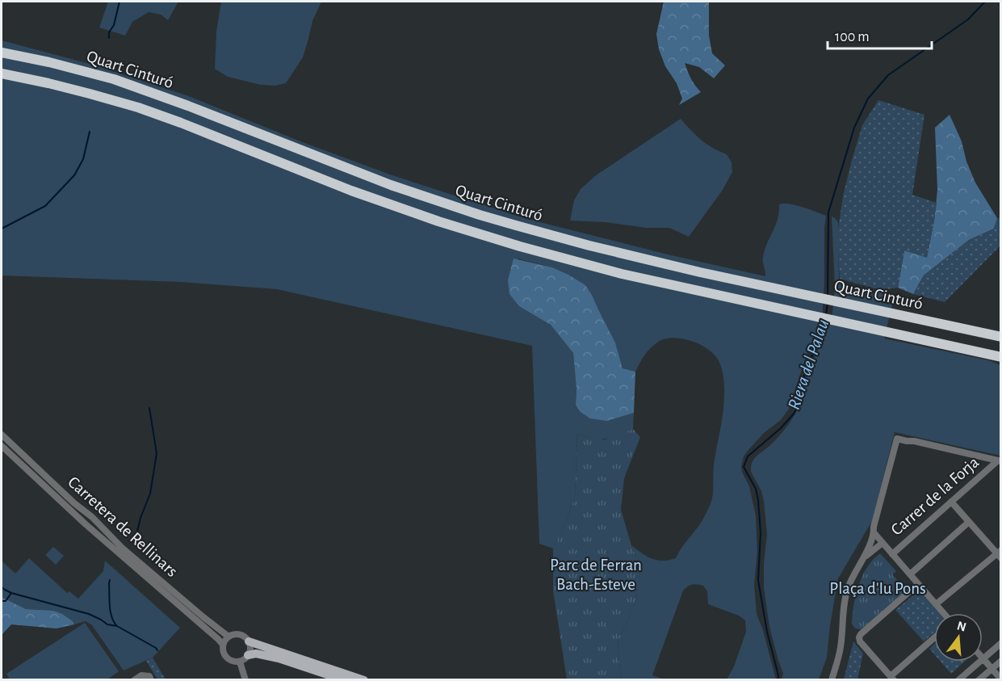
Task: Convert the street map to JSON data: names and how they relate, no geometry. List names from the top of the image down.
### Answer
{
  "streets": {
    "highway": ["Quart Cinturó"],
    "street": ["Carrer de la Forja", "Carretera de Rellinars"]
  },
  "water": ["Riera del Palau"],
  "parks": ["Parc de Ferran Bach-Esteve", "Plaça d'Iu Pons"],
  "scale_bar": "100 m",
  "north": "top"
}
